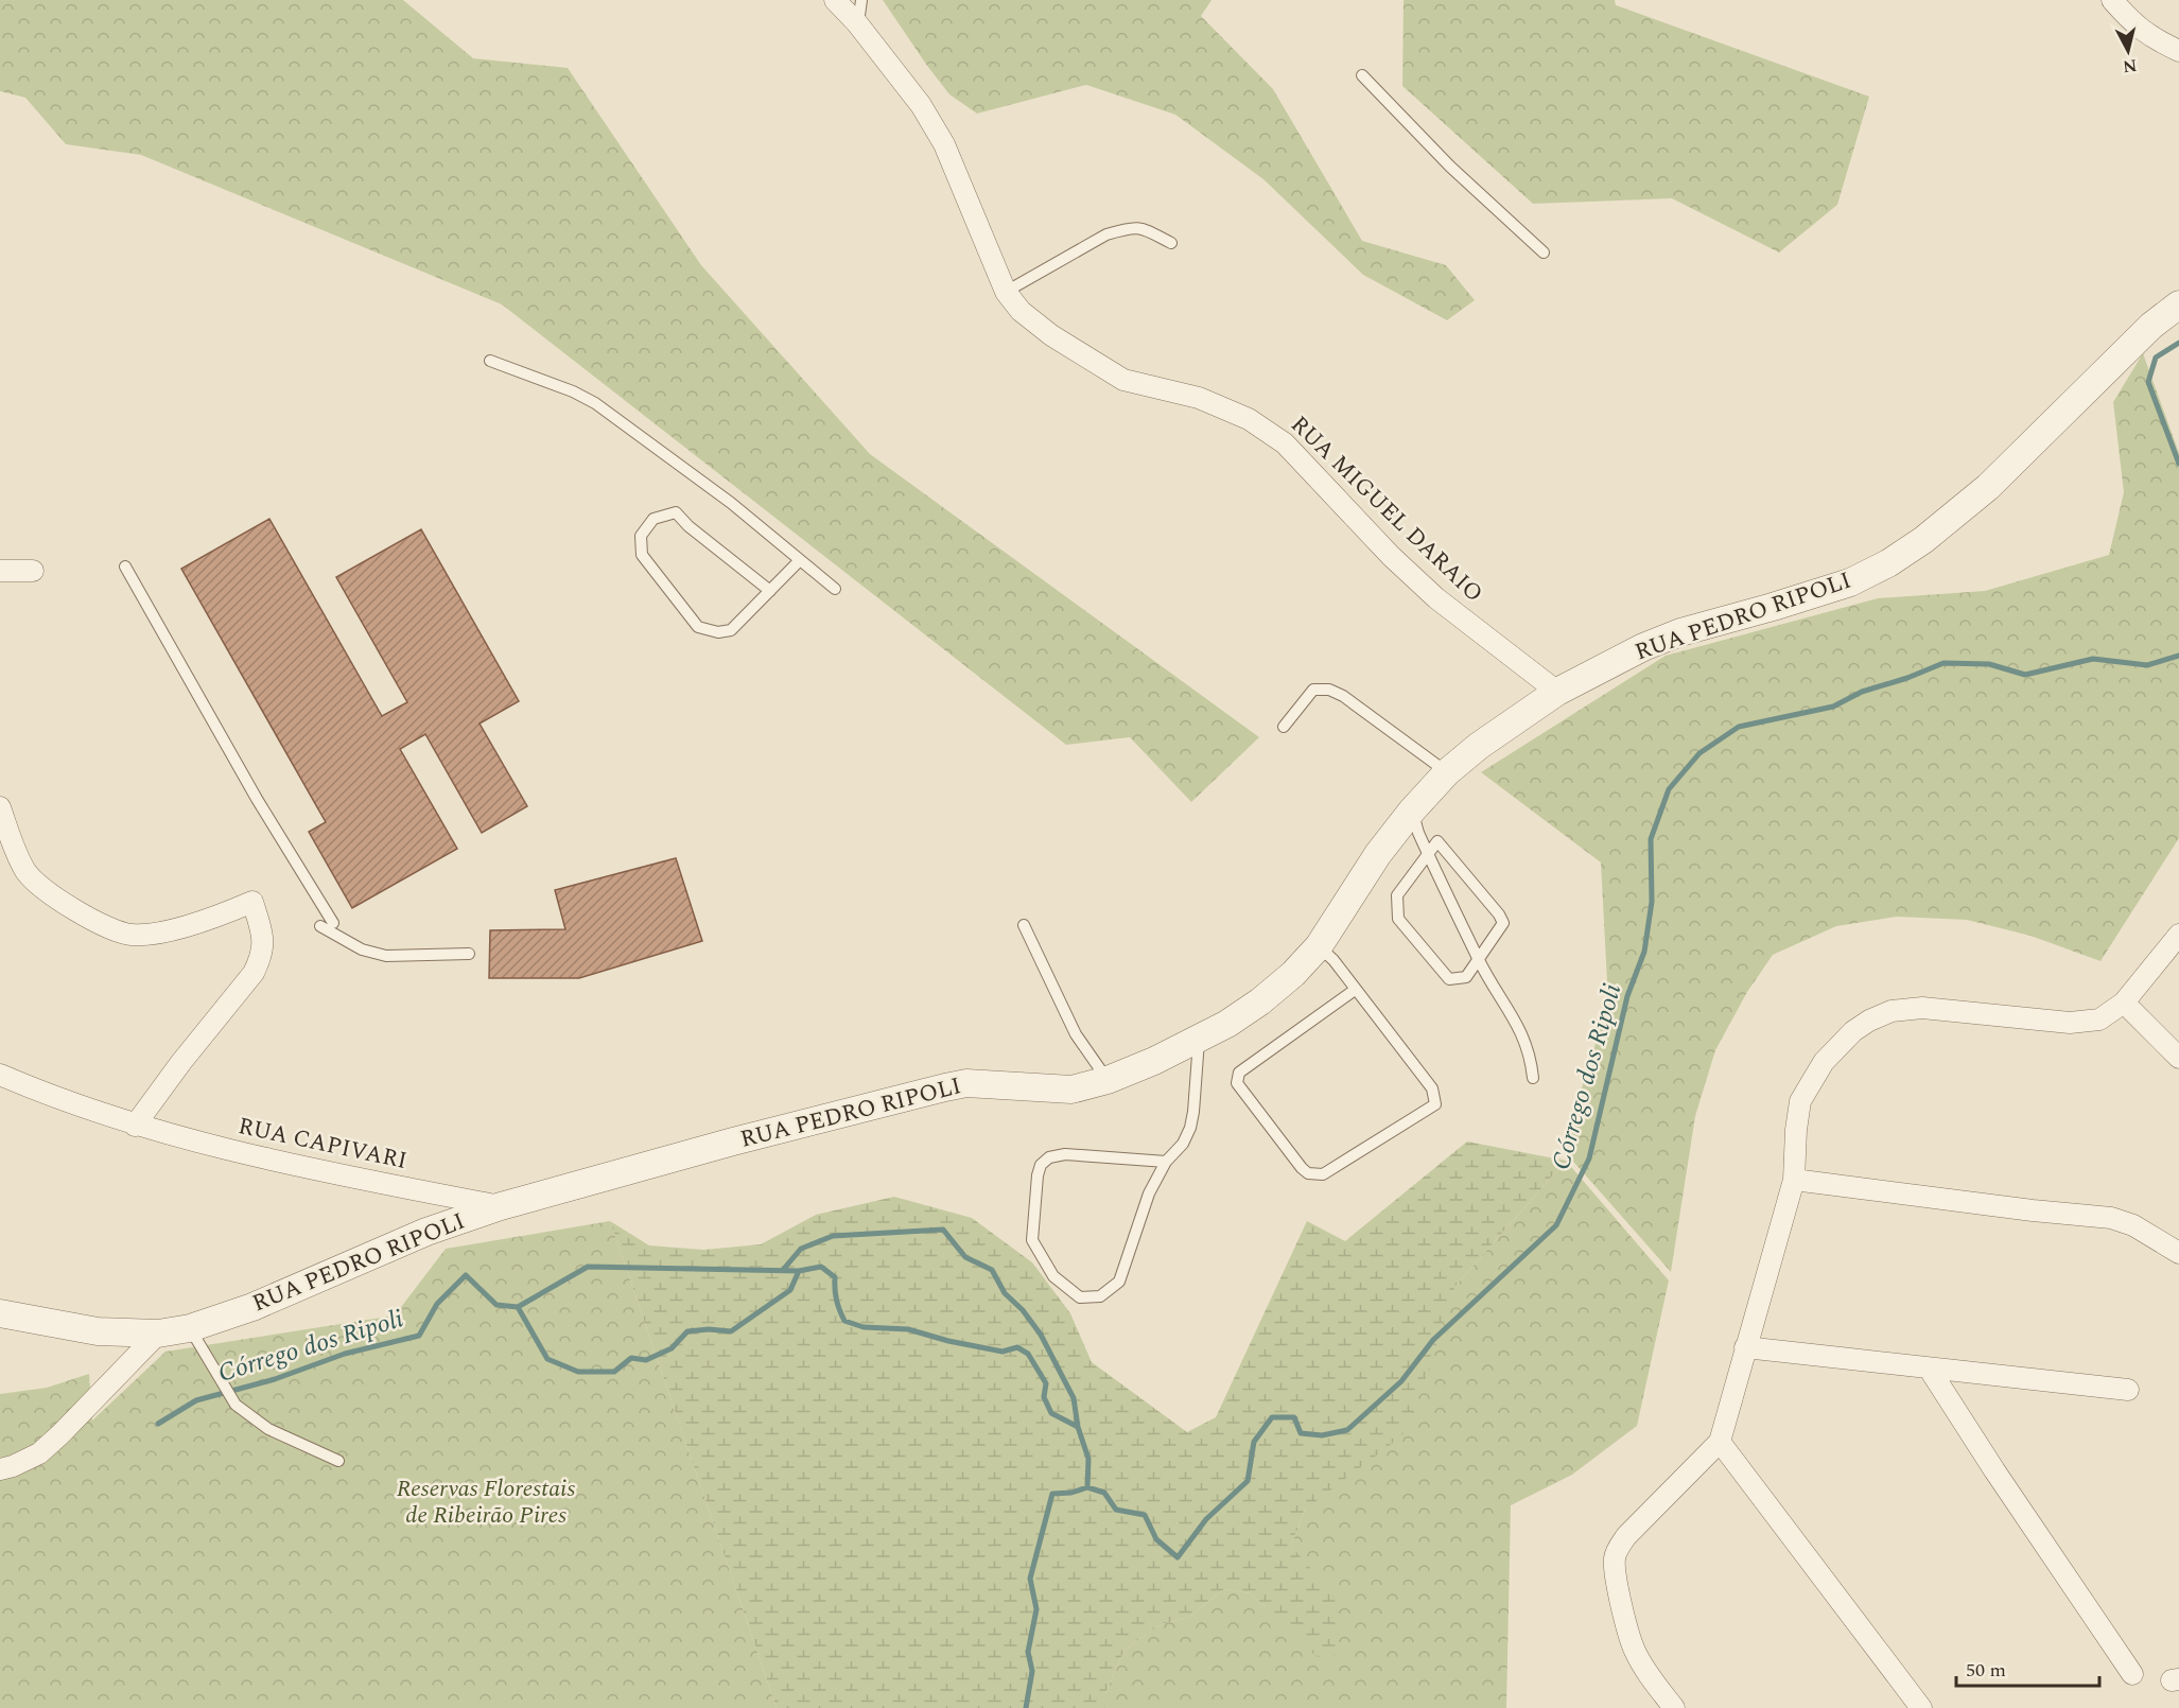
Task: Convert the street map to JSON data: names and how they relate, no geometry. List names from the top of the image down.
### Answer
{
  "streets": {
    "street": ["RUA MIGUEL DARAIO", "RUA PEDRO RIPOLI", "RUA CAPIVARI"]
  },
  "crossings": [
    ["RUA MIGUEL DARAIO", "RUA PEDRO RIPOLI"],
    ["RUA PEDRO RIPOLI", "RUA CAPIVARI"]
  ],
  "water": ["Córrego dos Ripoli"],
  "parks": ["Reservas Florestais de Ribeirão Pires"],
  "scale_bar": "50 m",
  "north": "bottom"
}
